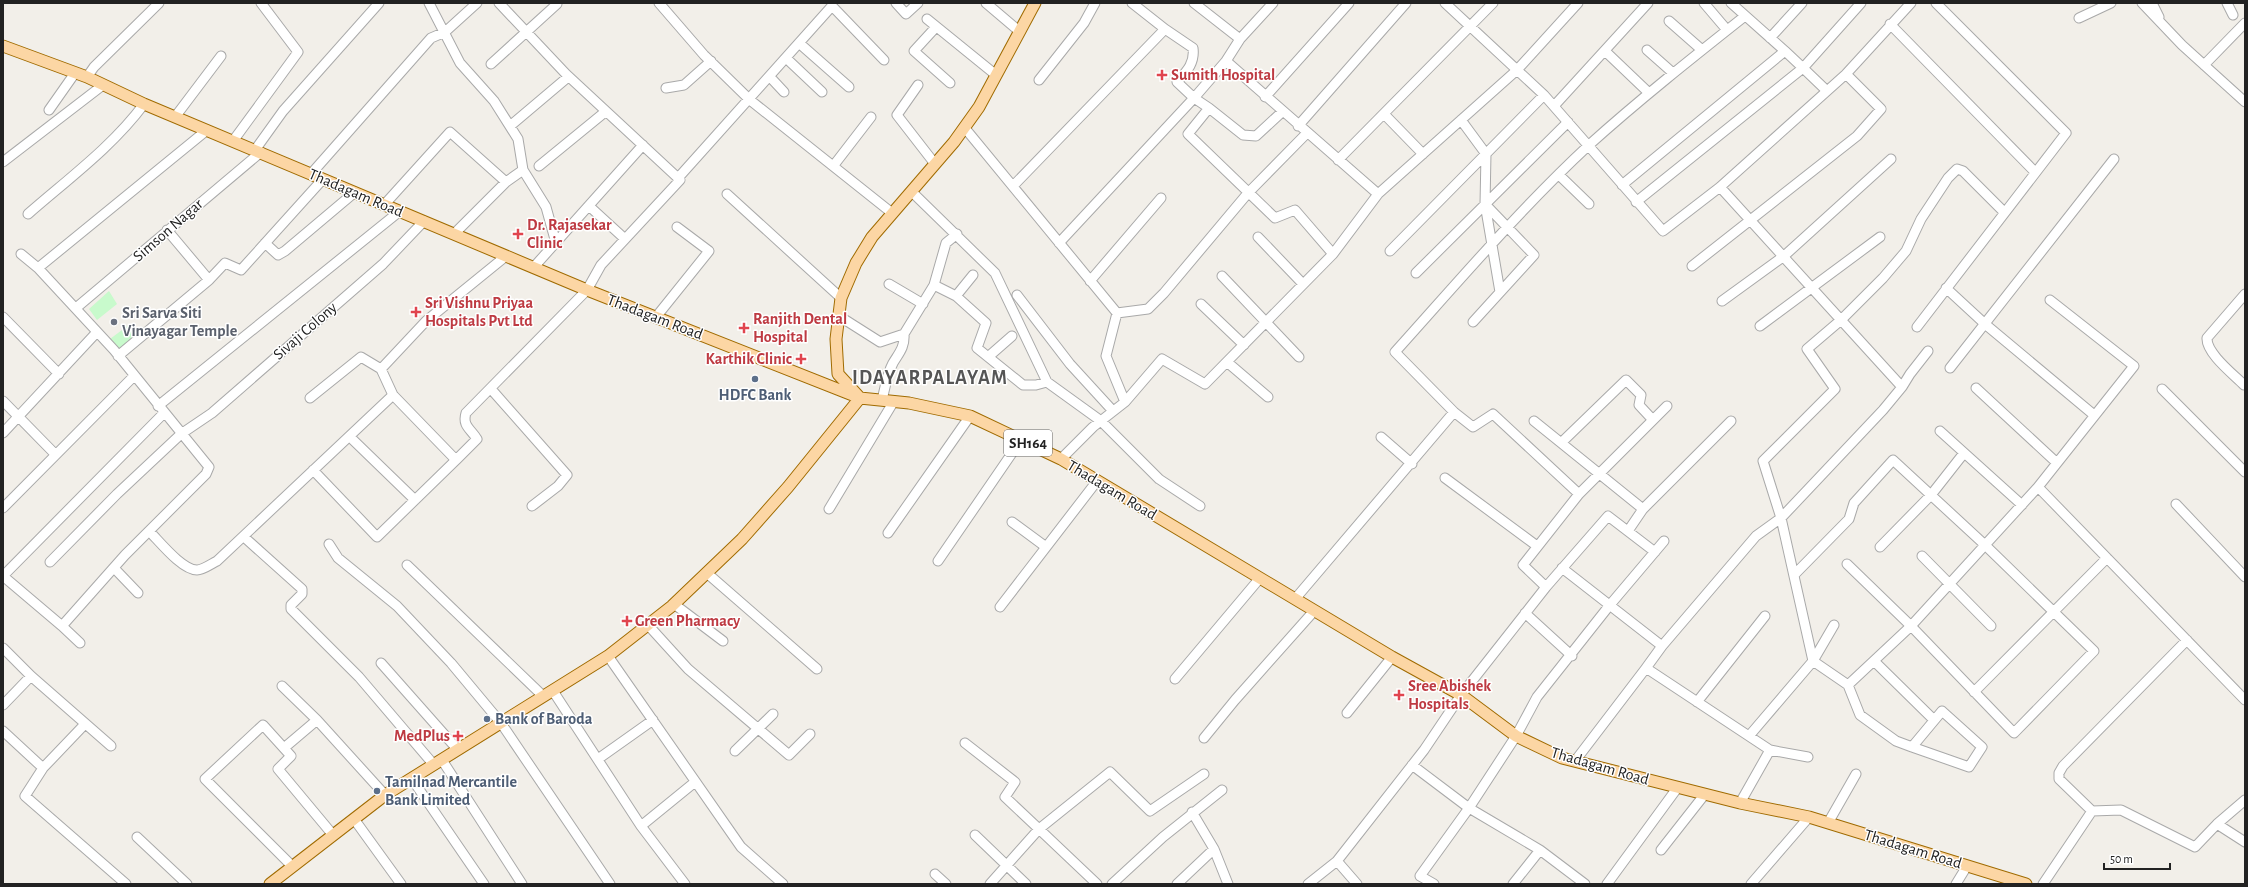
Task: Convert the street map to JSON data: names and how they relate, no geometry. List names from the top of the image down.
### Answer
{
  "streets": {
    "main road": ["Thadagam Road", "SH164"],
    "street": ["Simson Nagar", "Sivaji Colony"]
  },
  "crossings": [
    ["Thadagam Road", "Simson Nagar"],
    ["Thadagam Road", "Sivaji Colony"]
  ],
  "districts": ["IDAYARPALAYAM"],
  "places": {
    "health": [
      "Sumith Hospital",
      "Dr. Rajasekar Clinic",
      "Sri Vishnu Priyaa Hospitals Pvt Ltd",
      "Ranjith Dental Hospital",
      "Karthik Clinic",
      "Green Pharmacy",
      "Sree Abishek Hospitals",
      "MedPlus"
    ],
    "other": [
      "Sri Sarva Siti Vinayagar Temple",
      "HDFC Bank",
      "Bank of Baroda",
      "Tamilnad Mercantile Bank Limited"
    ]
  },
  "scale_bar": "50 m"
}
